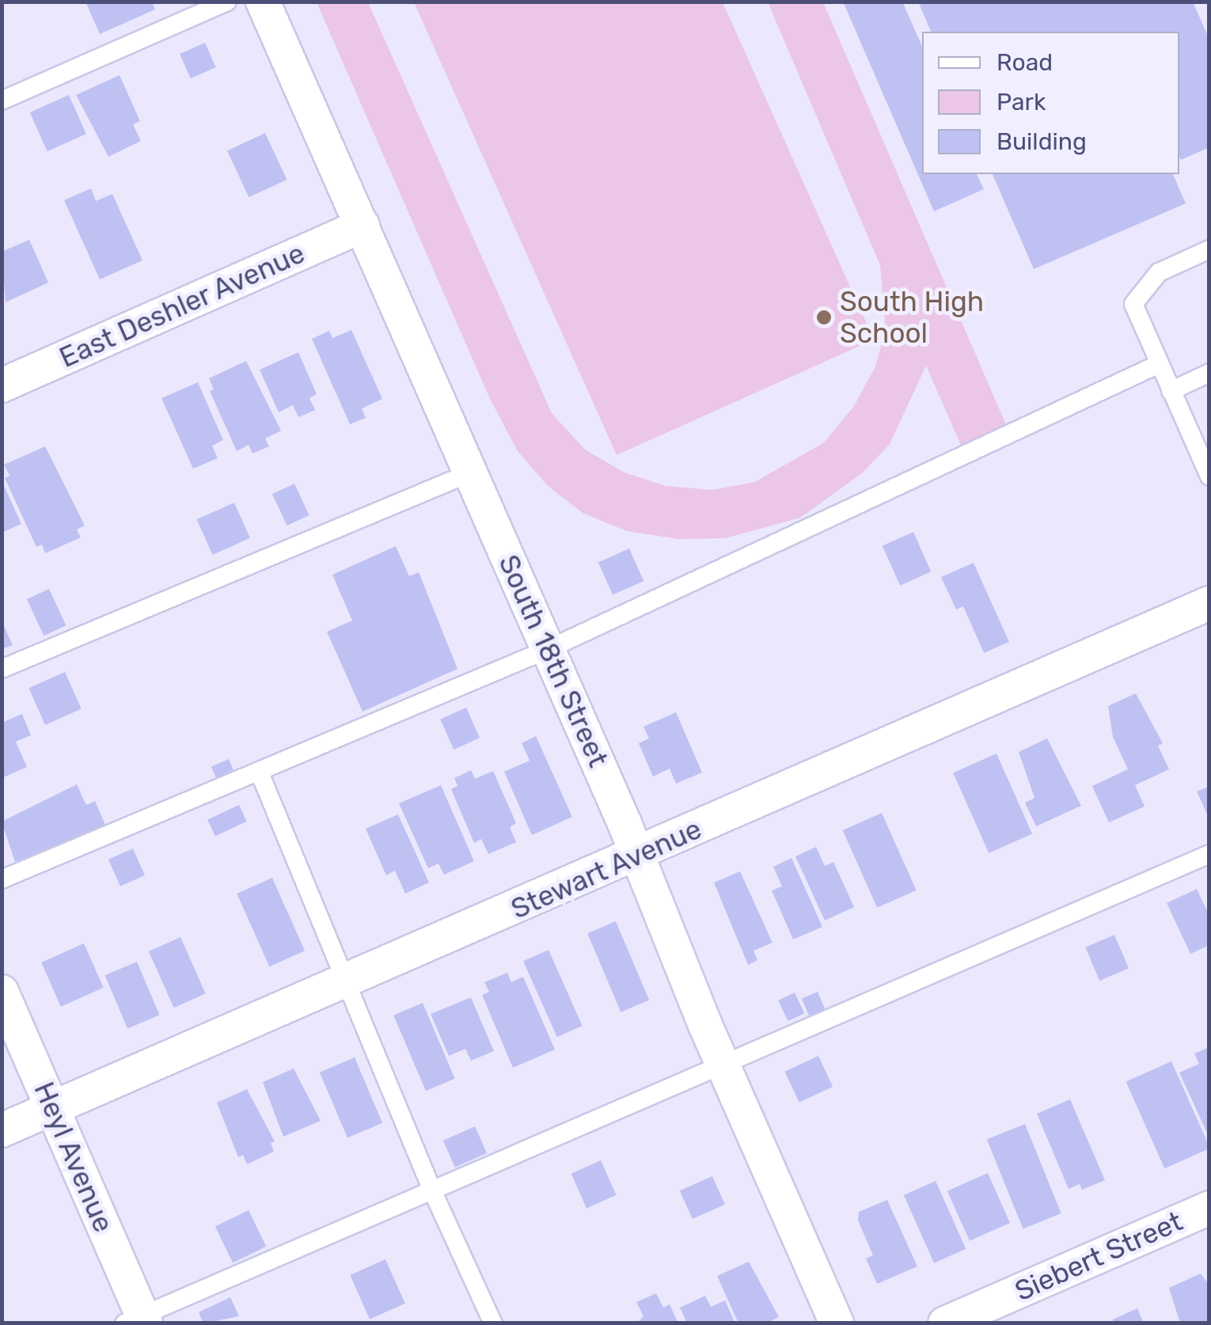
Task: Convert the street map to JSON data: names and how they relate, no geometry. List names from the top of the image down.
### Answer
{
  "streets": {
    "street": [
      "East Deshler Avenue",
      "South 18th Street",
      "Stewart Avenue",
      "Heyl Avenue",
      "Siebert Street"
    ]
  },
  "crossings": [
    ["East Deshler Avenue", "South 18th Street"],
    ["South 18th Street", "Stewart Avenue"],
    ["Stewart Avenue", "Heyl Avenue"]
  ],
  "places": ["South High School"],
  "legend": ["Road", "Park", "Building"]
}
